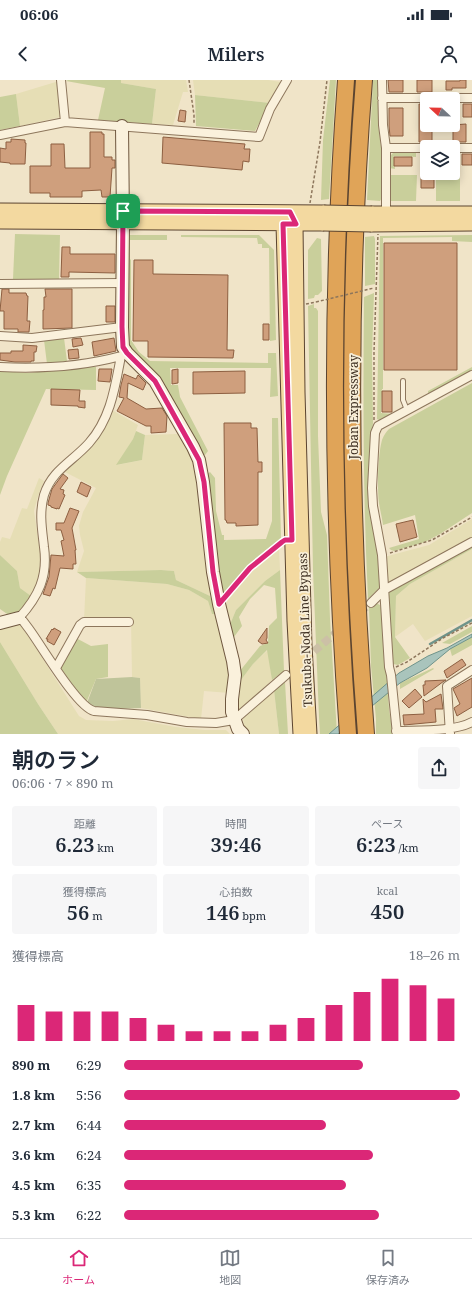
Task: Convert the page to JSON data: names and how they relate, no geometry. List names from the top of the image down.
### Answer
{
  "streets": {
    "highway": ["Joban Expressway"],
    "main road": ["Tsukuba-Noda Line Bypass"]
  },
  "north": "left",
  "page": {
    "status": "06:06",
    "header": "Milers",
    "heading": ["朝のラン", "06:06 · 7 × 890 m"],
    "stats": [
      ["距離", "6.23 km"],
      ["時間", "39:46"],
      ["ペース", "6:23 /km"],
      ["獲得標高", "56 m"],
      ["心拍数", "146 bpm"],
      ["kcal", "450"]
    ],
    "chart": ["獲得標高", "18–26 m"],
    "list": [
      {
        "name": "890 m",
        "note": "6:29"
      },
      {
        "name": "1.8 km",
        "note": "5:56"
      },
      {
        "name": "2.7 km",
        "note": "6:44"
      },
      {
        "name": "3.6 km",
        "note": "6:24"
      },
      {
        "name": "4.5 km",
        "note": "6:35"
      },
      {
        "name": "5.3 km",
        "note": "6:22"
      }
    ],
    "tabs": ["ホーム", "地図", "保存済み"]
  }
}
